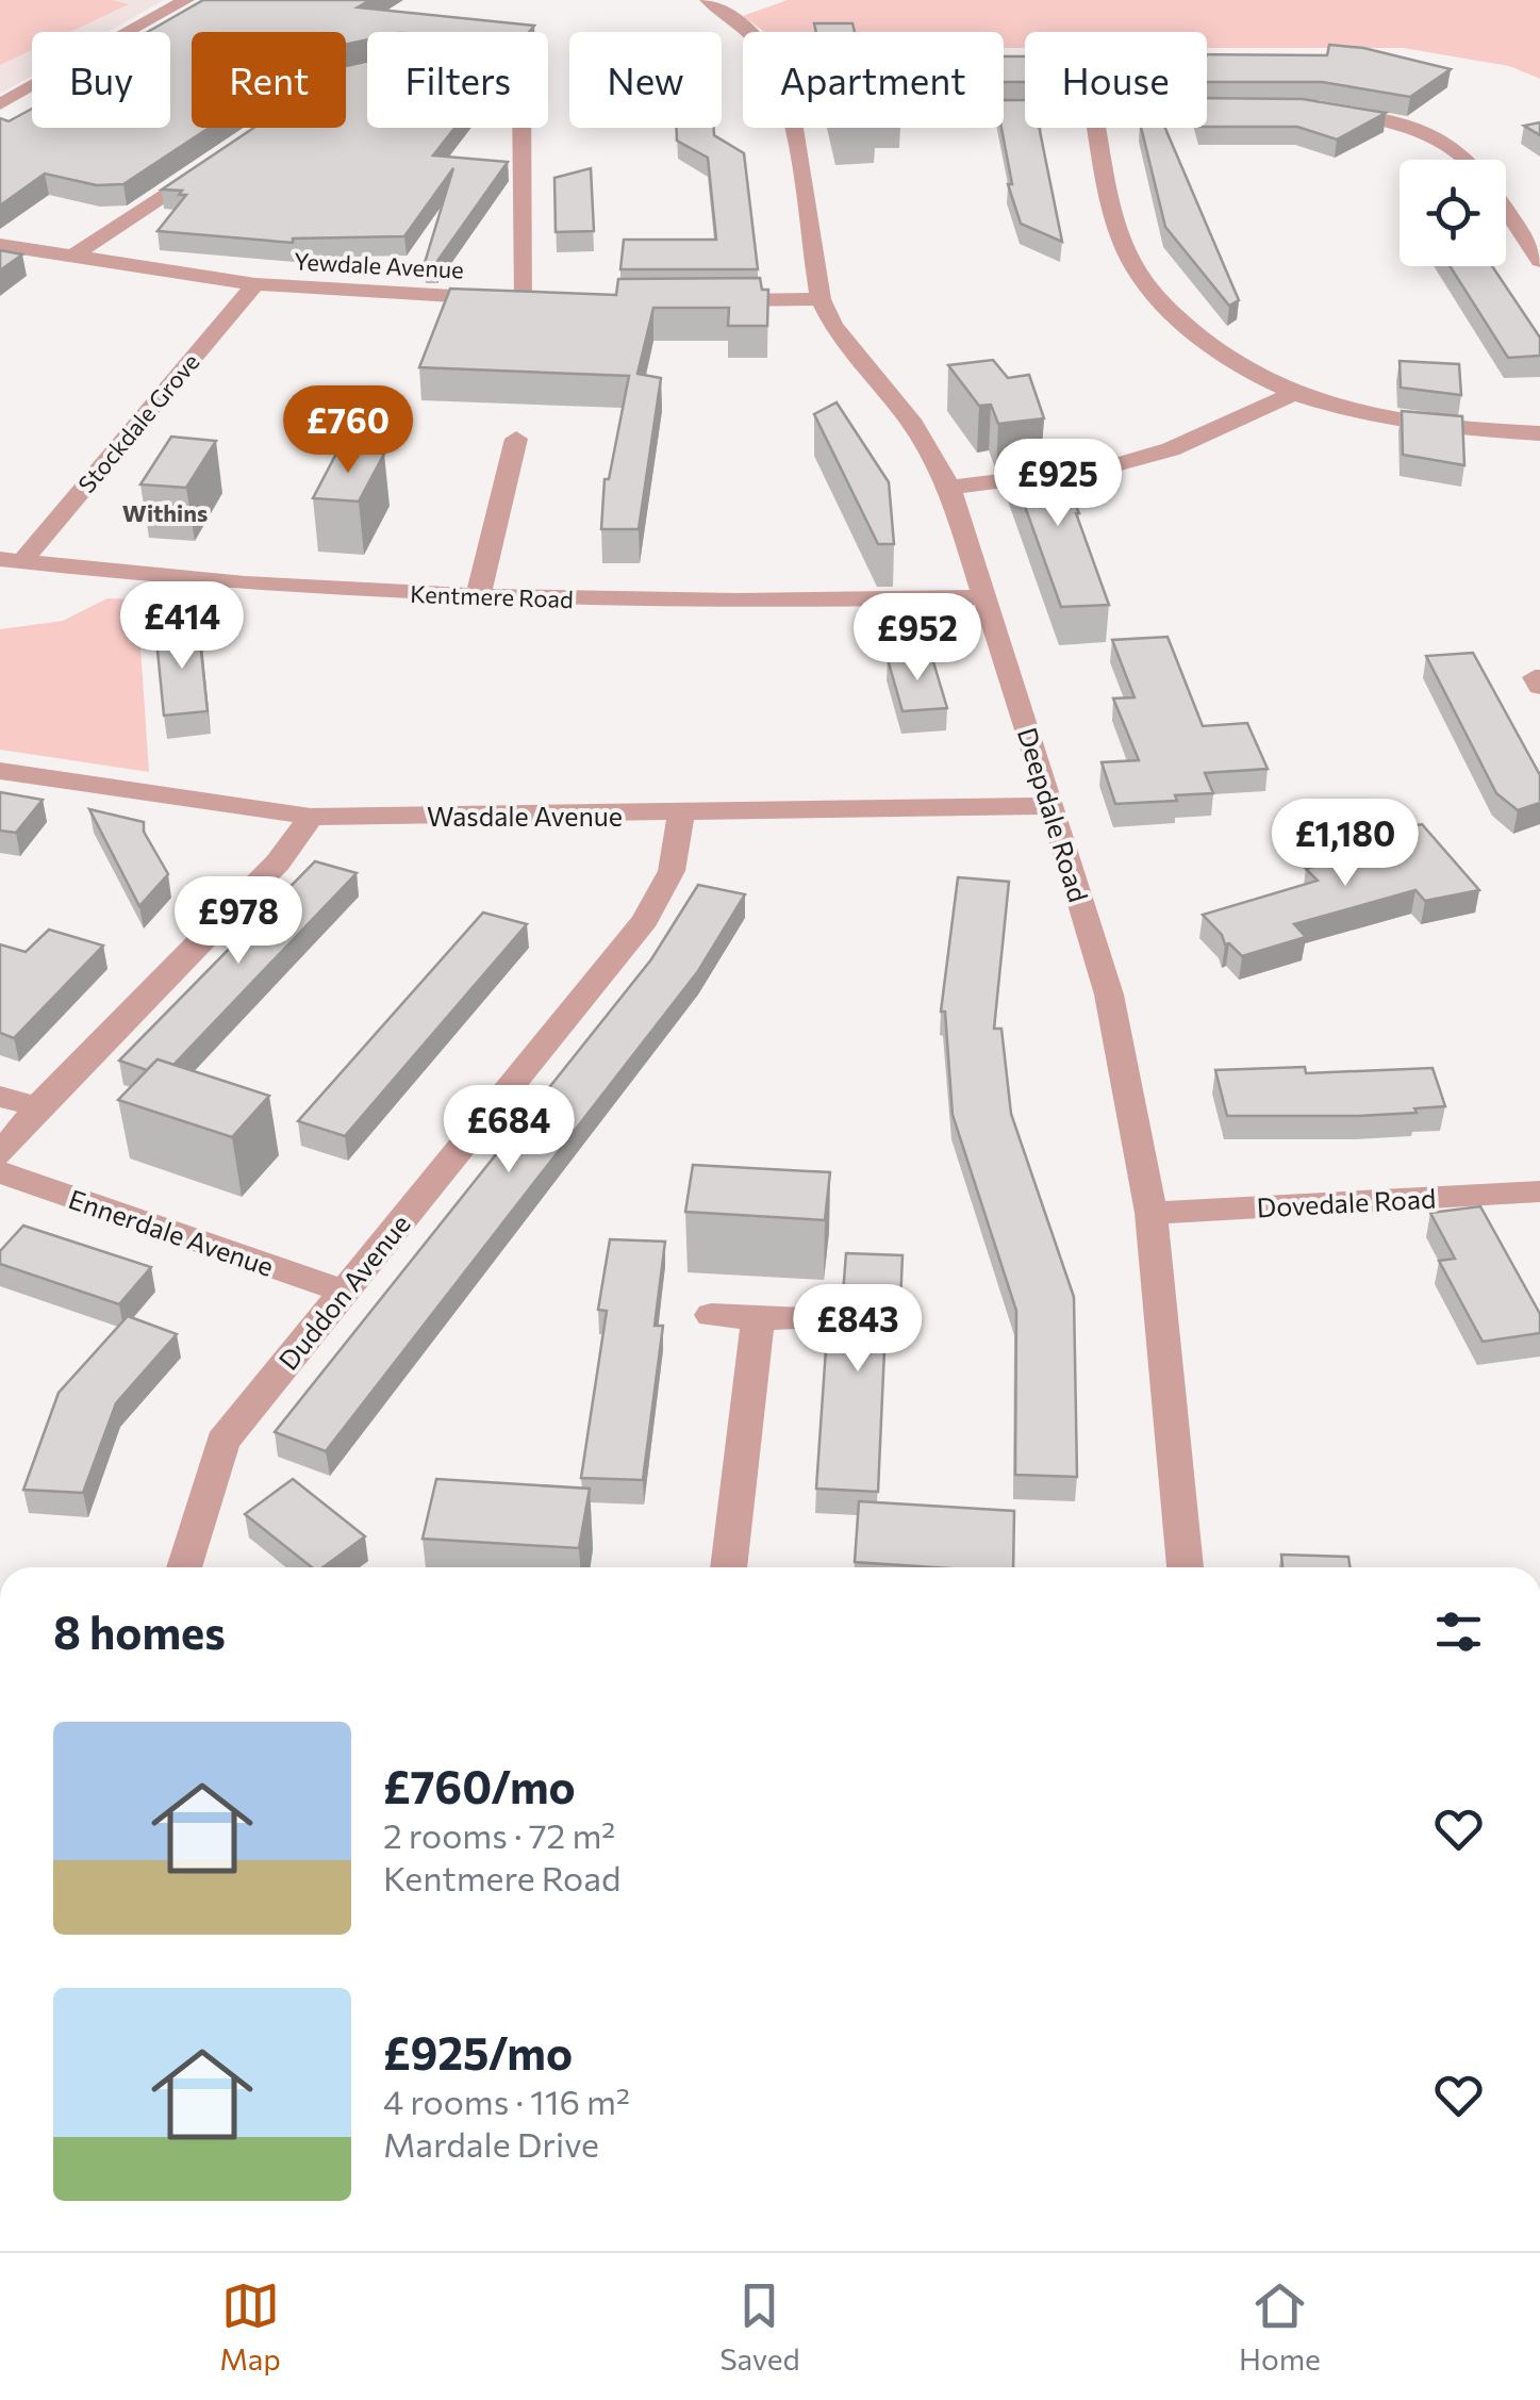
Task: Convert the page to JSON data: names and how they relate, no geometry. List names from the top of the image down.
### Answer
{
  "streets": {
    "street": [
      "Yewdale Avenue",
      "Stockdale Grove",
      "Kentmere Road",
      "Deepdale Road",
      "Wasdale Avenue",
      "Dovedale Road",
      "Ennerdale Avenue",
      "Duddon Avenue"
    ]
  },
  "crossings": [
    ["Yewdale Avenue", "Stockdale Grove"],
    ["Stockdale Grove", "Kentmere Road"],
    ["Kentmere Road", "Deepdale Road"],
    ["Deepdale Road", "Wasdale Avenue"],
    ["Deepdale Road", "Dovedale Road"],
    ["Wasdale Avenue", "Duddon Avenue"],
    ["Ennerdale Avenue", "Duddon Avenue"]
  ],
  "districts": ["Withins"],
  "page": {
    "chip": [
      "Buy",
      "Rent",
      "Filters",
      "New",
      "Apartment",
      "House"
    ],
    "price": [
      "£760",
      "£925",
      "£414",
      "£952",
      "£1,180",
      "£978",
      "£684",
      "£843"
    ],
    "heading": "8 homes",
    "list": [
      {
        "name": "£760/mo",
        "note": "2 rooms · 72 m² · Kentmere Road"
      },
      {
        "name": "£925/mo",
        "note": "4 rooms · 116 m² · Mardale Drive"
      }
    ],
    "tabs": ["Map", "Saved", "Home"]
  }
}
